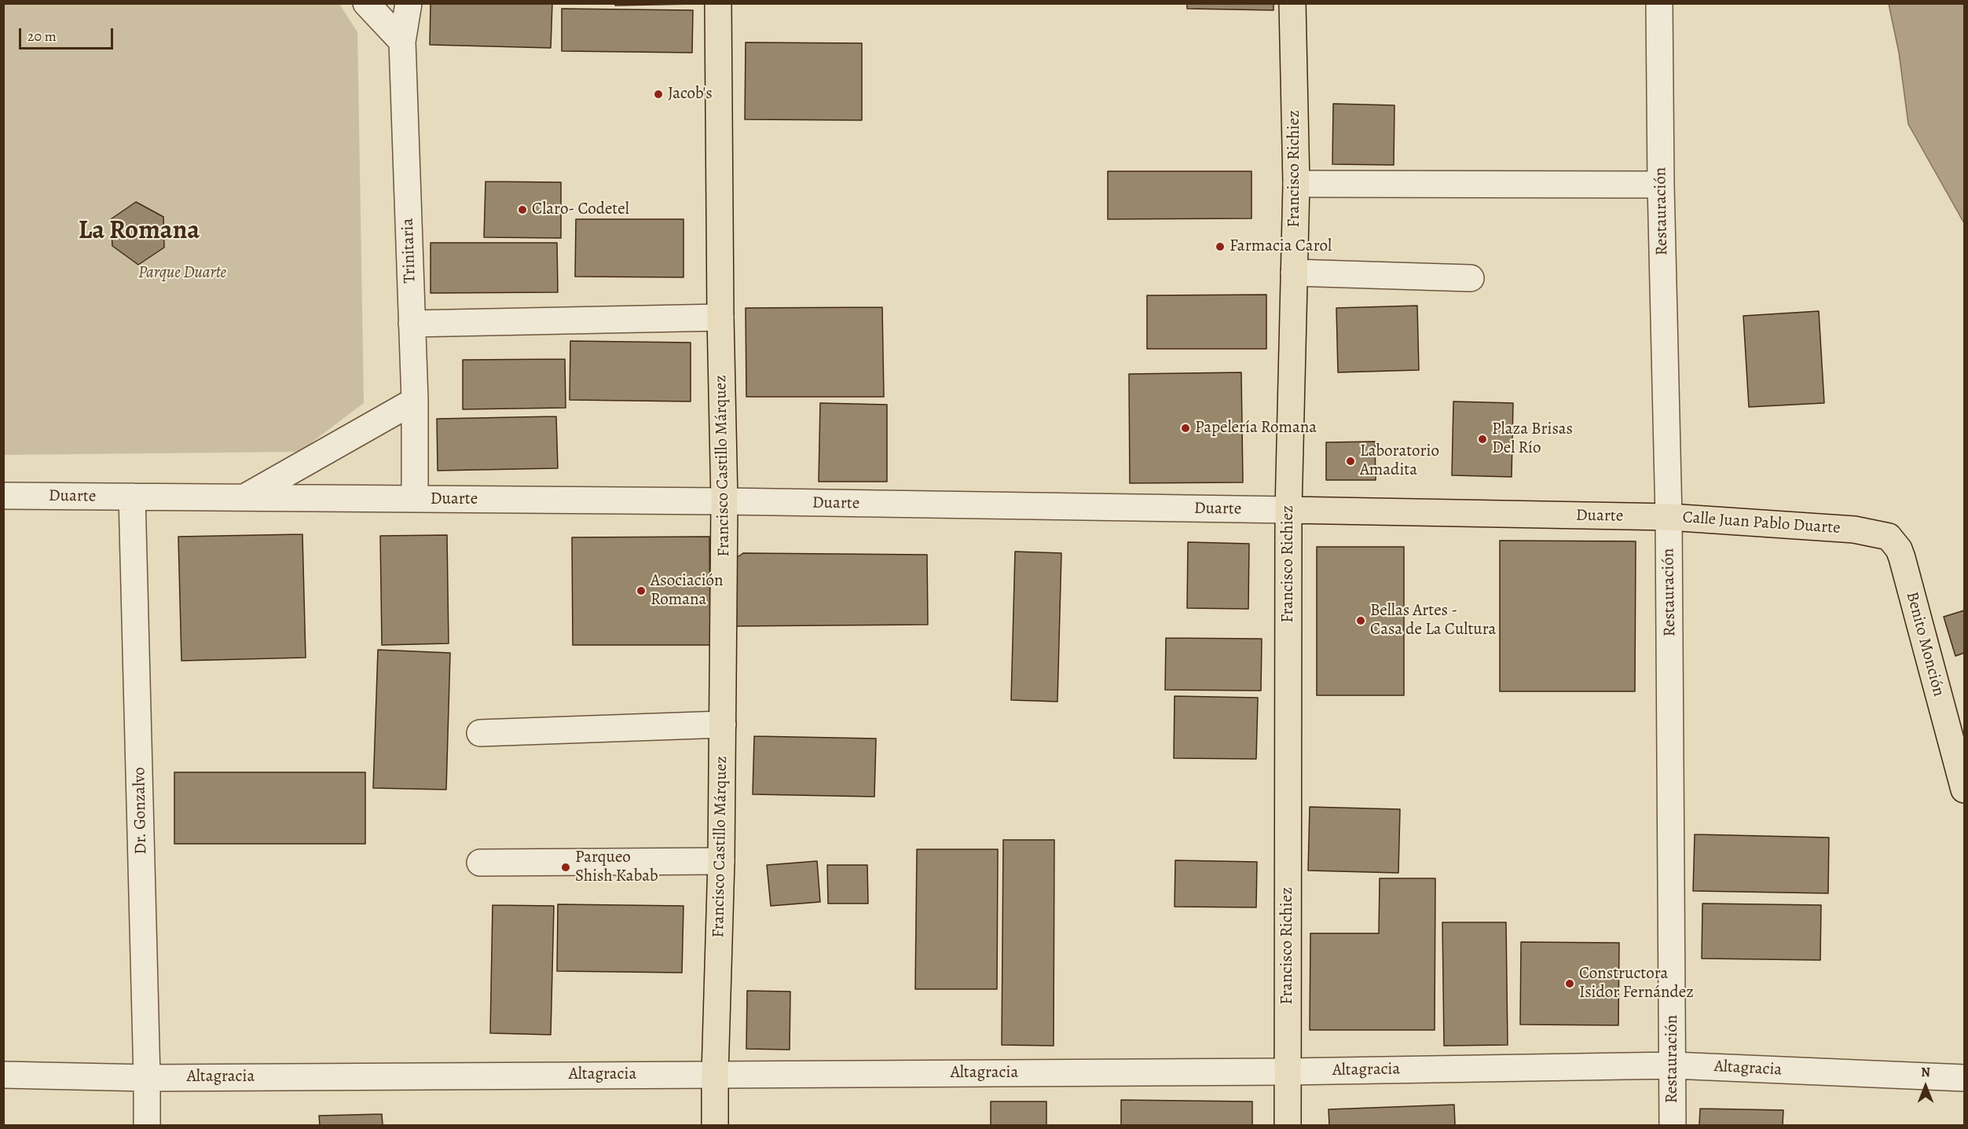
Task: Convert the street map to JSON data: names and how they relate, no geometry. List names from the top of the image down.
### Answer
{
  "streets": {
    "main road": [
      "Francisco Richiez",
      "Francisco Castillo Márquez",
      "Duarte",
      "Calle Juan Pablo Duarte",
      "Benito Monción"
    ],
    "street": [
      "Restauración",
      "Trinitaria",
      "Dr. Gonzalvo",
      "Altagracia"
    ]
  },
  "crossings": [
    ["Francisco Richiez", "Duarte"],
    ["Francisco Richiez", "Altagracia"],
    ["Restauración", "Duarte"],
    ["Restauración", "Calle Juan Pablo Duarte"],
    ["Restauración", "Altagracia"],
    ["Trinitaria", "Duarte"],
    ["Francisco Castillo Márquez", "Duarte"],
    ["Francisco Castillo Márquez", "Altagracia"],
    ["Duarte", "Calle Juan Pablo Duarte"],
    ["Duarte", "Dr. Gonzalvo"],
    ["Calle Juan Pablo Duarte", "Benito Monción"],
    ["Dr. Gonzalvo", "Altagracia"]
  ],
  "districts": ["La Romana"],
  "parks": ["Parque Duarte"],
  "places": [
    "Jacob's",
    "Claro- Codetel",
    "Farmacia Carol",
    "Papelería Romana",
    "Plaza Brisas Del Río",
    "Laboratorio Amadita",
    "Asociación Romana",
    "Bellas Artes - Casa de La Cultura",
    "Parqueo Shish Kabab",
    "Constructora Isidor Fernández"
  ],
  "scale_bar": "20 m",
  "north": "top"
}
